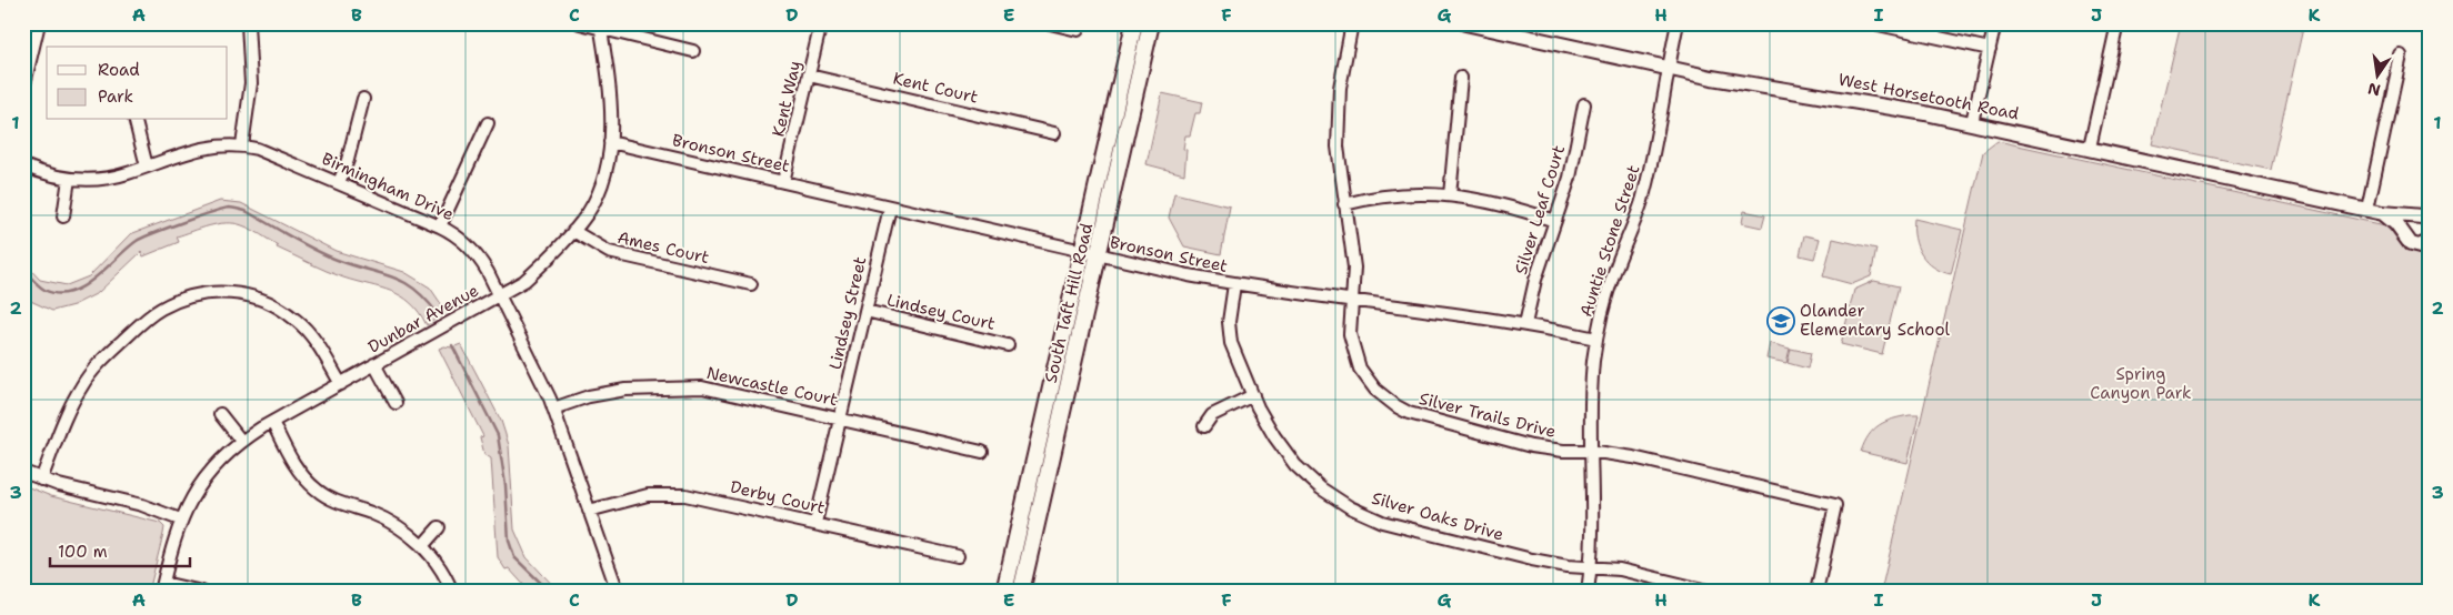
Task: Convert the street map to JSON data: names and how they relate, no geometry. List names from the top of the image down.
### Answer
{
  "streets": {
    "main road": ["South Taft Hill Road"],
    "street": [
      "Kent Court",
      "West Horsetooth Road",
      "Kent Way",
      "Bronson Street",
      "Birmingham Drive",
      "Silver Leaf Court",
      "Auntie Stone Street",
      "Ames Court",
      "Lindsey Court",
      "Lindsey Street",
      "Dunbar Avenue",
      "Newcastle Court",
      "Silver Trails Drive",
      "Derby Court",
      "Silver Oaks Drive"
    ]
  },
  "crossings": [
    ["Kent Court", "Kent Way"],
    ["West Horsetooth Road", "Auntie Stone Street"],
    ["Kent Way", "Bronson Street"],
    ["Bronson Street", "Silver Leaf Court"],
    ["Bronson Street", "Auntie Stone Street"],
    ["Bronson Street", "South Taft Hill Road"],
    ["Bronson Street", "Lindsey Street"],
    ["Bronson Street", "Dunbar Avenue"],
    ["Bronson Street", "Silver Trails Drive"],
    ["Bronson Street", "Silver Oaks Drive"],
    ["Birmingham Drive", "Dunbar Avenue"],
    ["Birmingham Drive", "Newcastle Court"],
    ["Birmingham Drive", "Derby Court"],
    ["Auntie Stone Street", "Silver Trails Drive"],
    ["Auntie Stone Street", "Silver Oaks Drive"],
    ["Ames Court", "Dunbar Avenue"],
    ["Lindsey Court", "Lindsey Street"],
    ["Lindsey Street", "Newcastle Court"],
    ["Lindsey Street", "Derby Court"]
  ],
  "parks": ["Spring Canyon Park"],
  "places": {
    "school or university": ["Olander Elementary School"]
  },
  "legend": ["Road", "Park"],
  "scale_bar": "100 m",
  "north": "bottom",
  "grid": {
    "columns": [
      "A",
      "B",
      "C",
      "D",
      "E",
      "F",
      "G",
      "H",
      "I",
      "J",
      "K"
    ],
    "rows": ["1", "2", "3"]
  }
}
